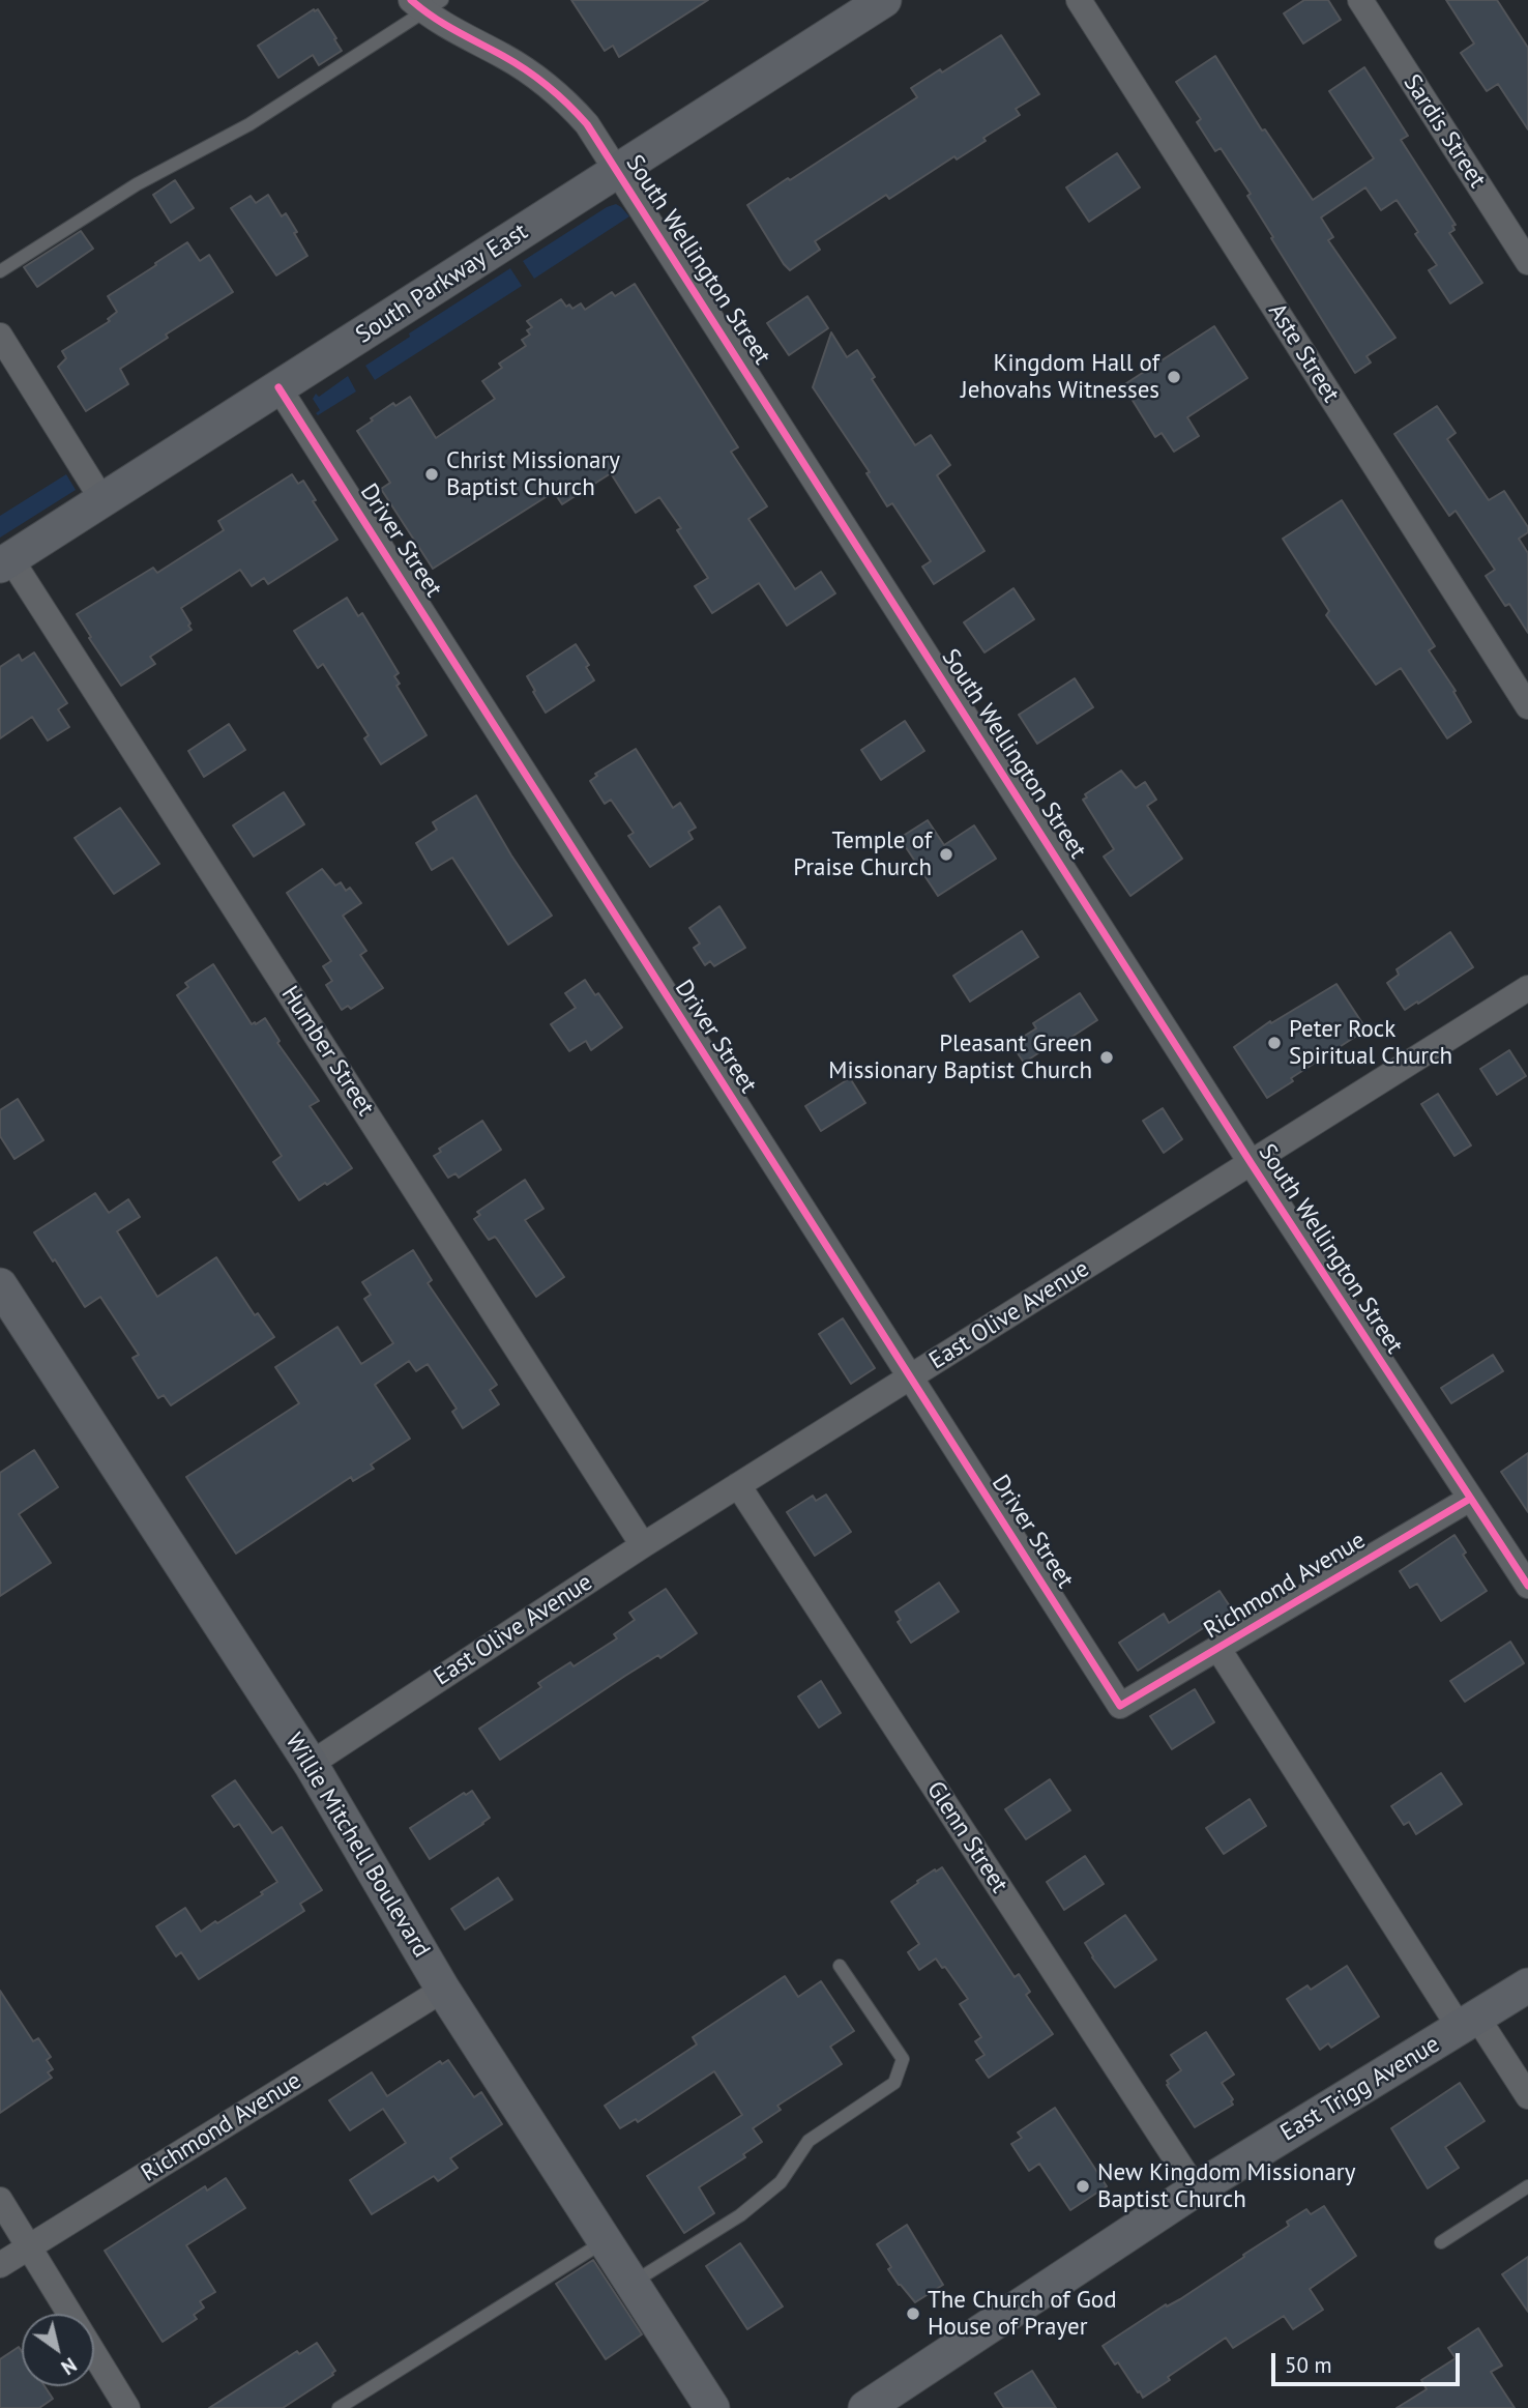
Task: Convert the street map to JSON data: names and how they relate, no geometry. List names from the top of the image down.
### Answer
{
  "streets": {
    "street": [
      "Sardis Street",
      "South Wellington Street",
      "South Parkway East",
      "Aste Street",
      "Driver Street",
      "Humber Street",
      "East Olive Avenue",
      "Richmond Avenue",
      "Glenn Street",
      "Willie Mitchell Boulevard",
      "East Trigg Avenue"
    ]
  },
  "crossings": [
    ["South Wellington Street", "South Parkway East"],
    ["South Wellington Street", "East Olive Avenue"],
    ["South Wellington Street", "Richmond Avenue"],
    ["South Parkway East", "Driver Street"],
    ["South Parkway East", "Humber Street"],
    ["Driver Street", "East Olive Avenue"],
    ["Driver Street", "Richmond Avenue"],
    ["Humber Street", "East Olive Avenue"],
    ["East Olive Avenue", "Glenn Street"],
    ["East Olive Avenue", "Willie Mitchell Boulevard"],
    ["Richmond Avenue", "Willie Mitchell Boulevard"],
    ["Glenn Street", "East Trigg Avenue"]
  ],
  "places": [
    "Kingdom Hall of Jehovahs Witnesses",
    "Christ Missionary Baptist Church",
    "Temple of Praise Church",
    "Peter Rock Spiritual Church",
    "Pleasant Green Missionary Baptist Church",
    "New Kingdom Missionary Baptist Church",
    "The Church of God House of Prayer"
  ],
  "scale_bar": "50 m",
  "north": "bottom right"
}
